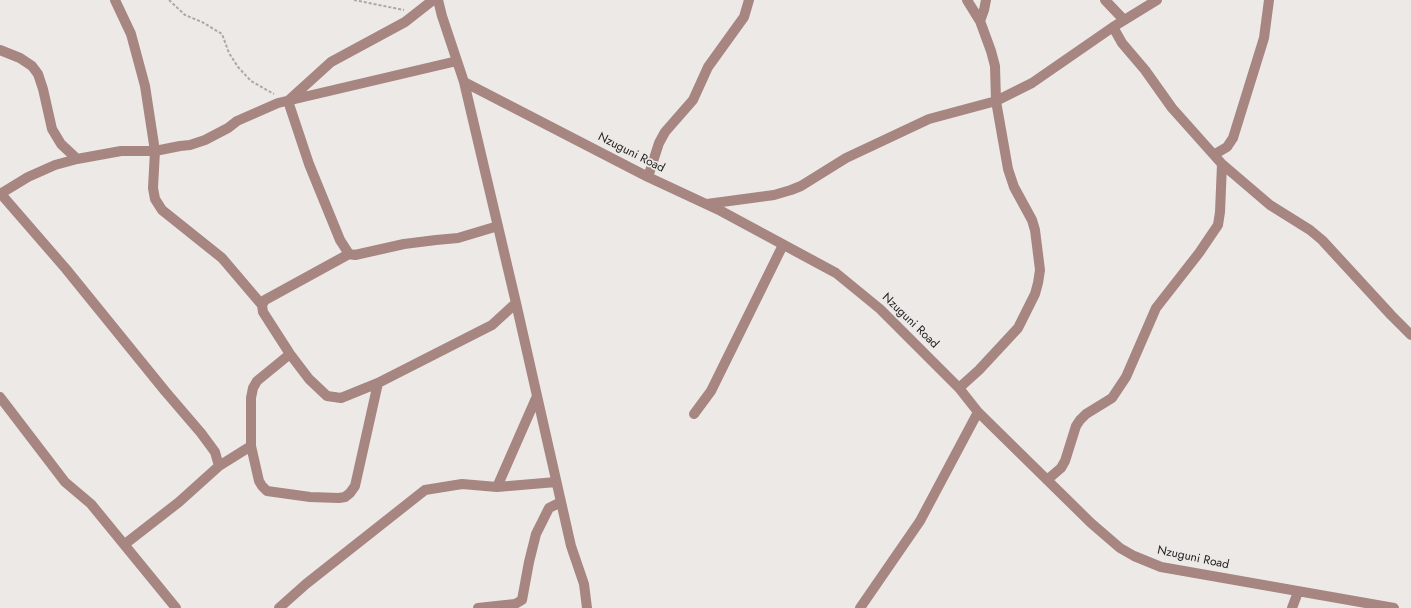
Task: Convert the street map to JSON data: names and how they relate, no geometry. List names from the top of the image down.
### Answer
{
  "streets": {
    "street": ["Nzuguni Road"]
  }
}
